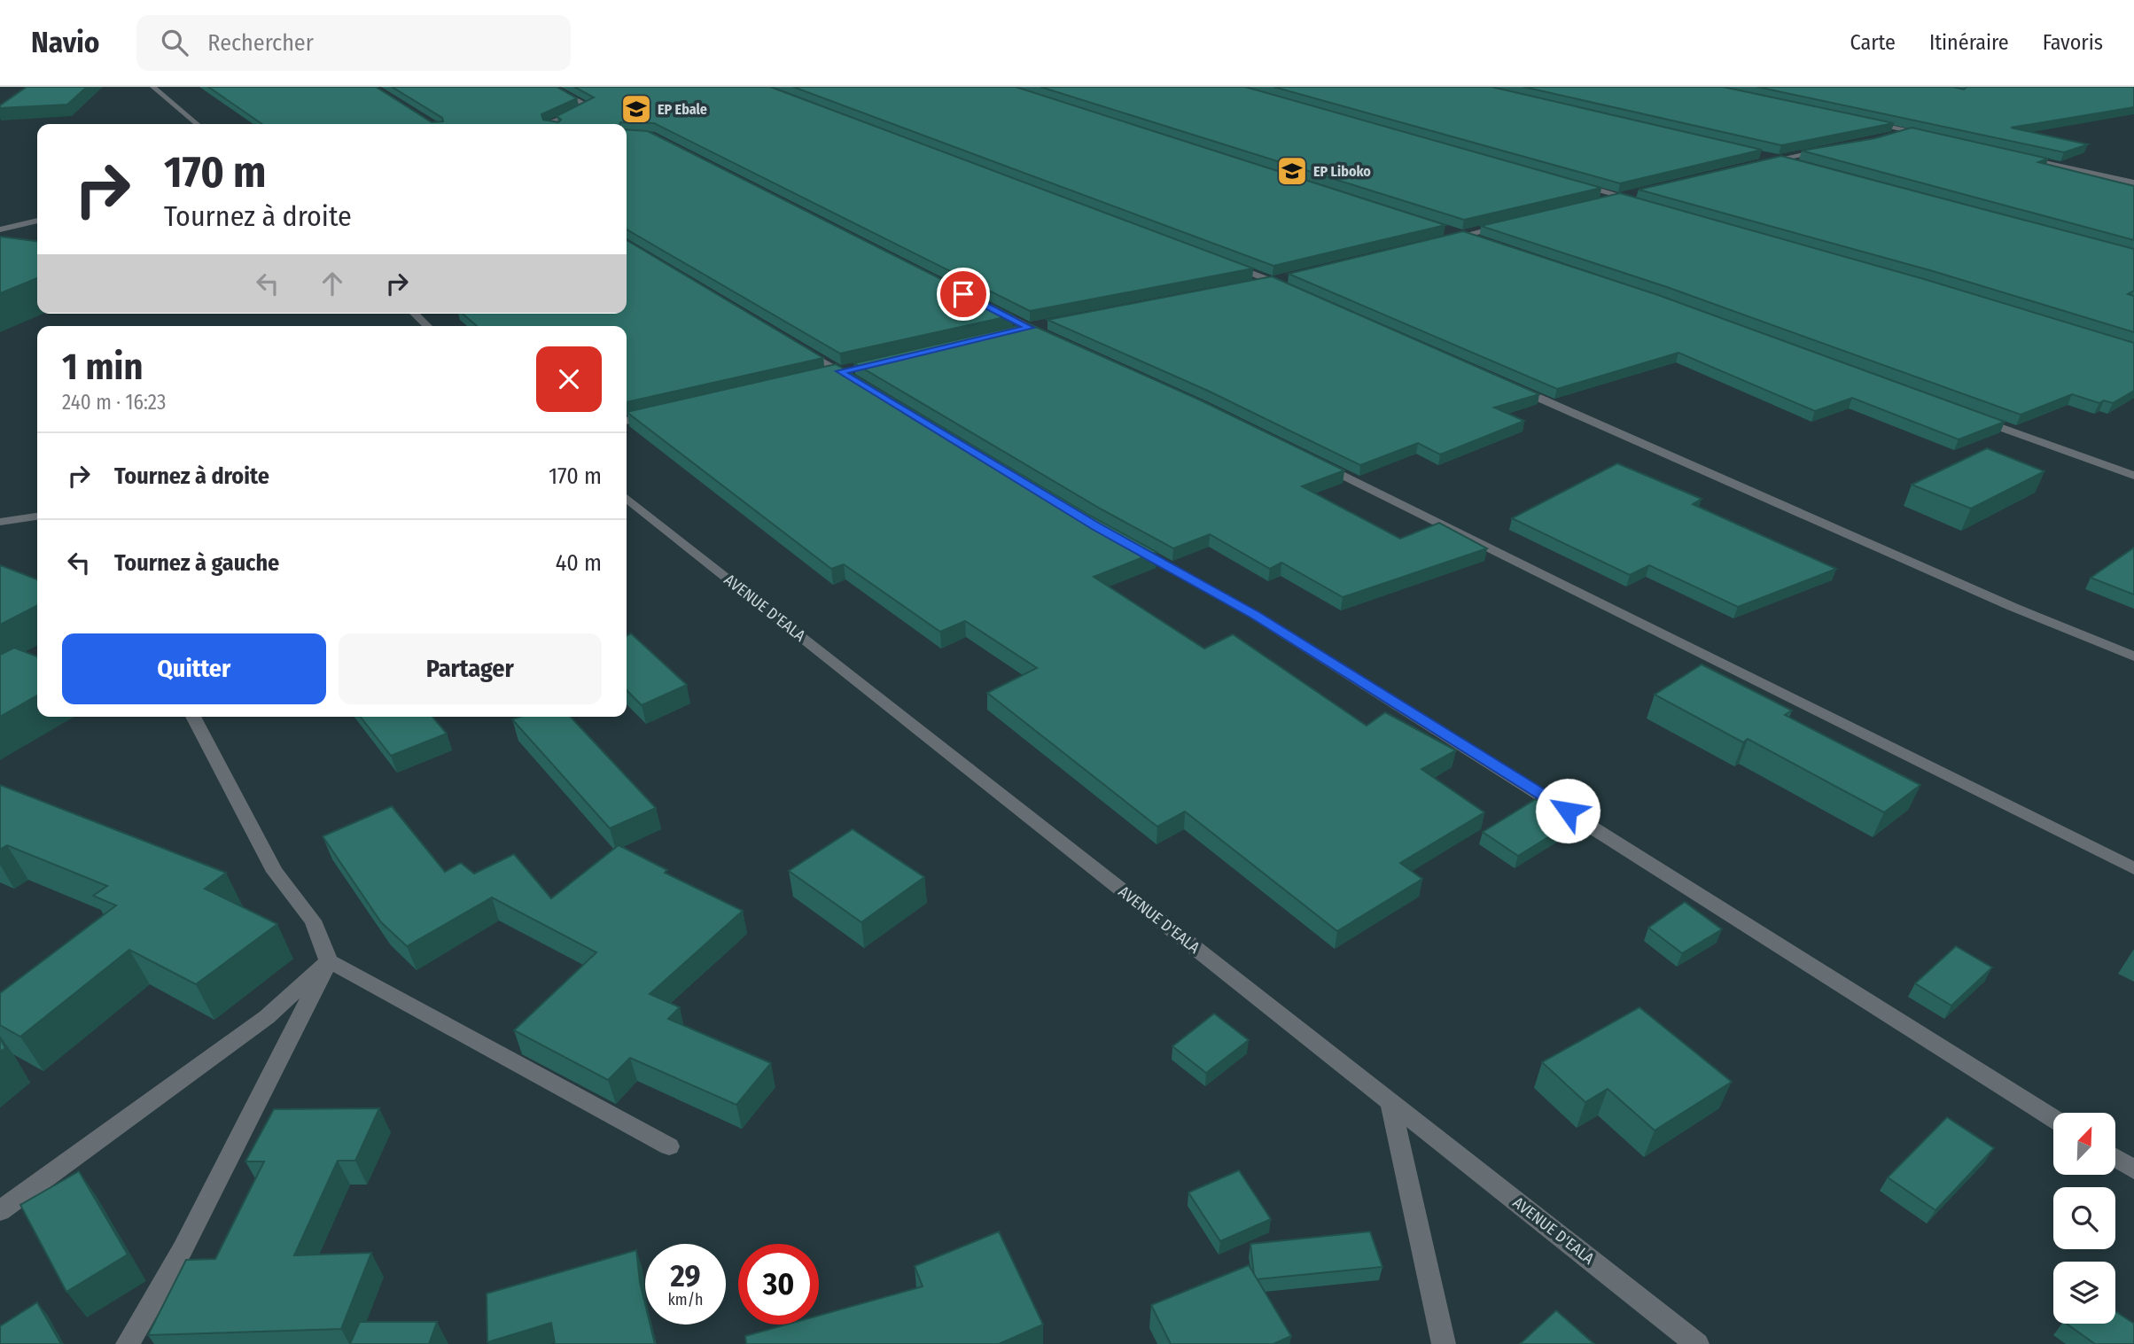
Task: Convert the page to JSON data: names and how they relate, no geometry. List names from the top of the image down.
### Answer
{
  "streets": {
    "street": ["AVENUE D'EALA"]
  },
  "places": {
    "school or university": ["EP Ebale", "EP Liboko"]
  },
  "north": "top right",
  "page": {
    "header": "Navio",
    "search": "Rechercher",
    "nav": ["Carte", "Itinéraire", "Favoris"],
    "turn": ["170 m", "Tournez à droite"],
    "heading": ["1 min", "240 m · 16:23"],
    "list": [
      {
        "name": "Tournez à droite",
        "value": "170 m"
      },
      {
        "name": "Tournez à gauche",
        "value": "40 m"
      }
    ],
    "buttons": ["Quitter", "Partager"],
    "speed": "29 km/h",
    "limit": "30"
  }
}
